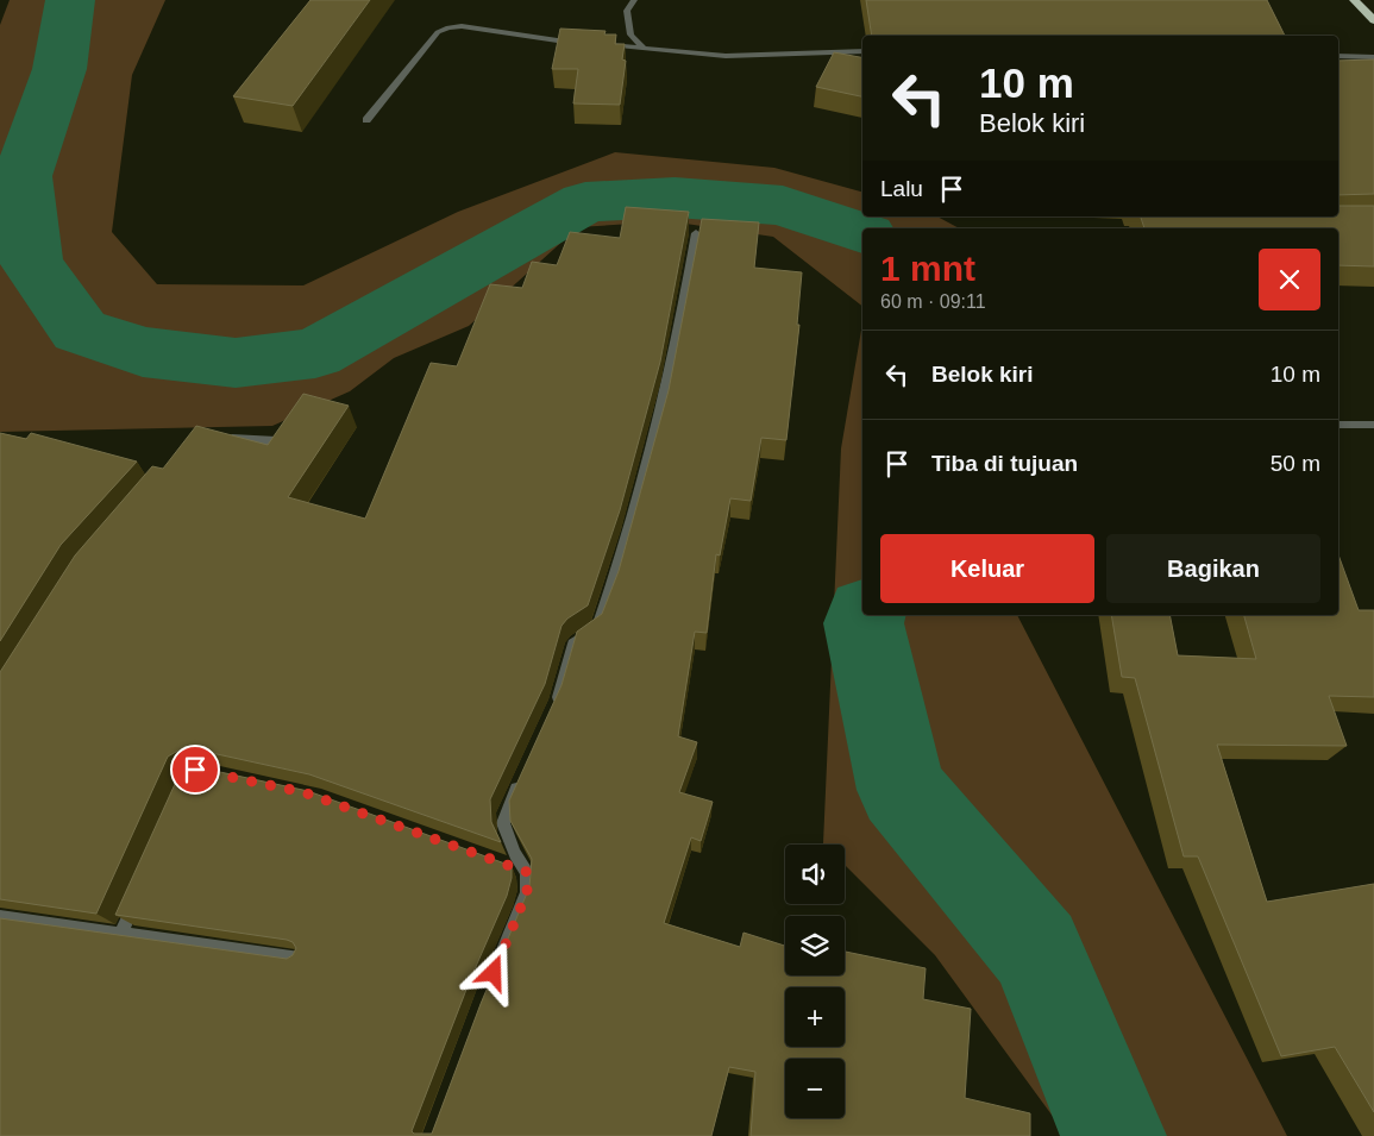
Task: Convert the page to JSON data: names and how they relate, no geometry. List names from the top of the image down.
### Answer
{
  "page": {
    "turn": ["10 m", "Belok kiri"],
    "then": "Lalu",
    "heading": ["1 mnt", "60 m · 09:11"],
    "list": [
      {
        "name": "Belok kiri",
        "value": "10 m"
      },
      {
        "name": "Tiba di tujuan",
        "value": "50 m"
      }
    ],
    "buttons": ["Keluar", "Bagikan"],
    "map_buttons": ["+", "−"]
  }
}
